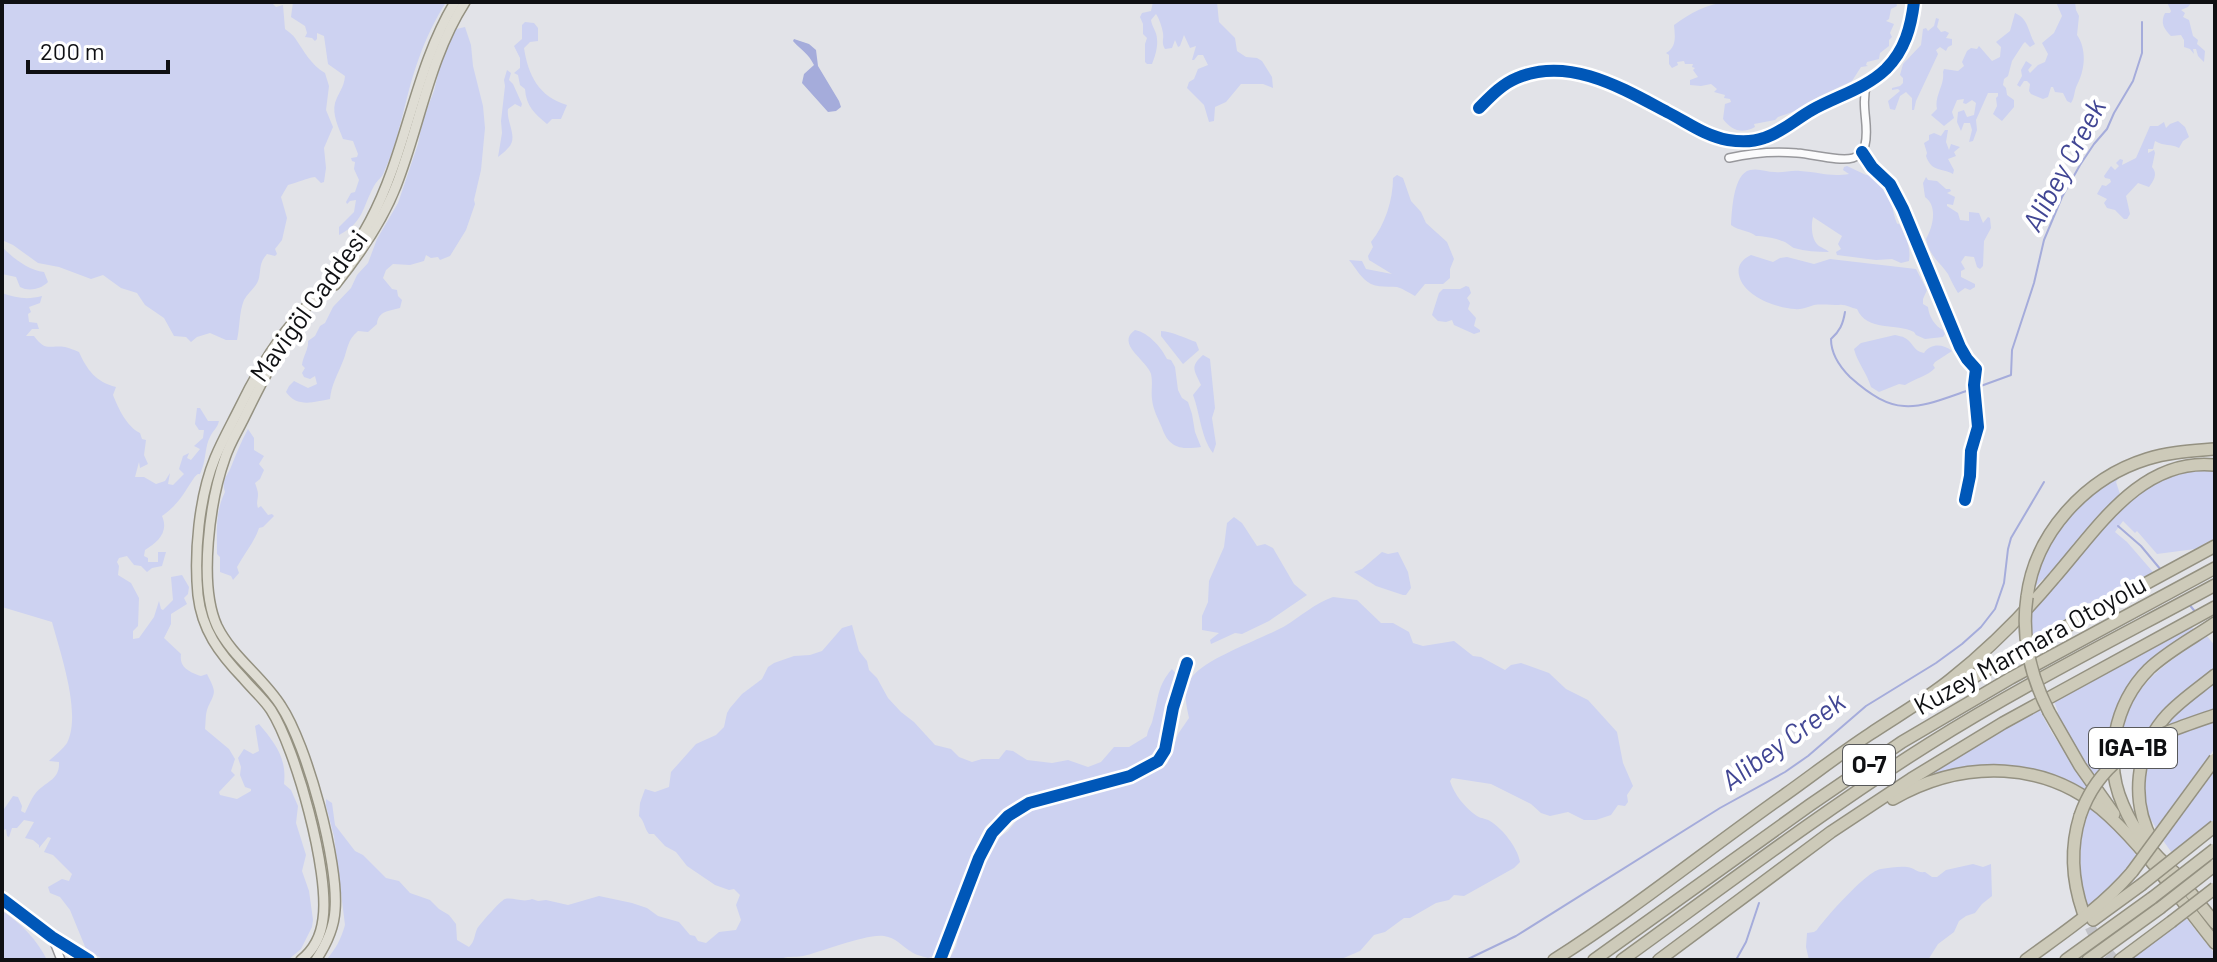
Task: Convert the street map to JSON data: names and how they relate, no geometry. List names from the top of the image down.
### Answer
{
  "streets": {
    "highway": ["Kuzey Marmara Otoyolu", "IGA-1B", "O-7"],
    "main road": ["Mavigöl Caddesi"]
  },
  "water": ["Alibey Creek"],
  "scale_bar": "200 m"
}
